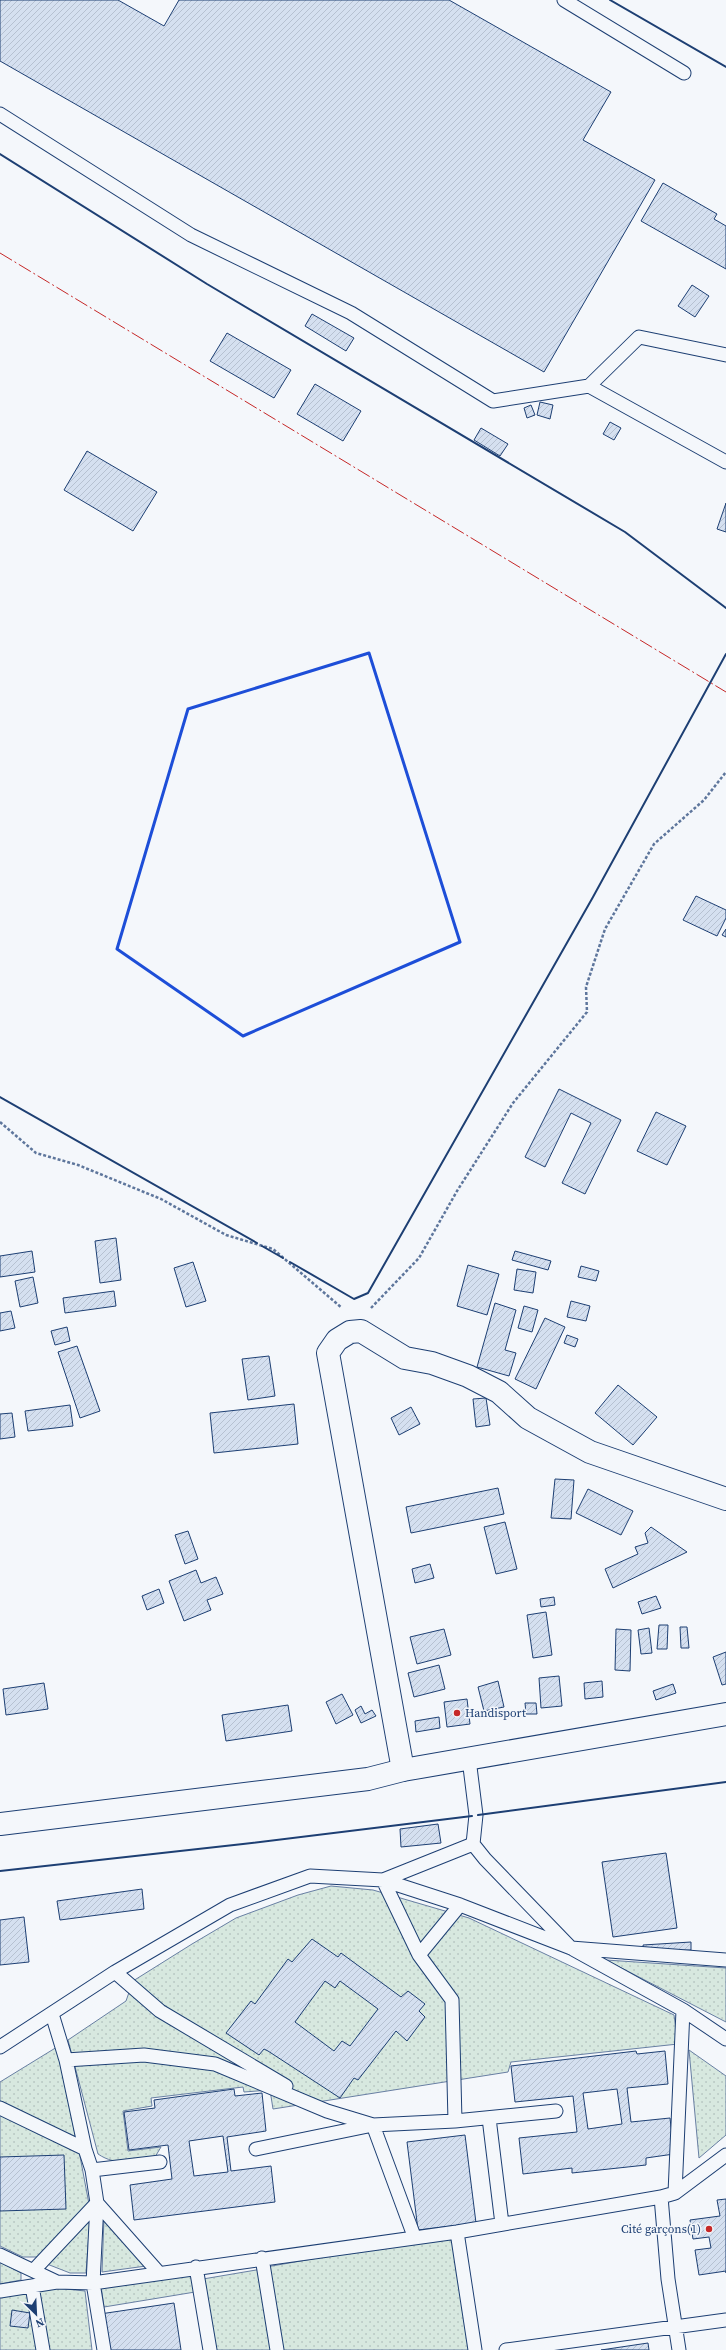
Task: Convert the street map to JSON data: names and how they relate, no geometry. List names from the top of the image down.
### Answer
{
  "places": ["Handisport", "Cité garçons(1)"],
  "north": "bottom right"
}
